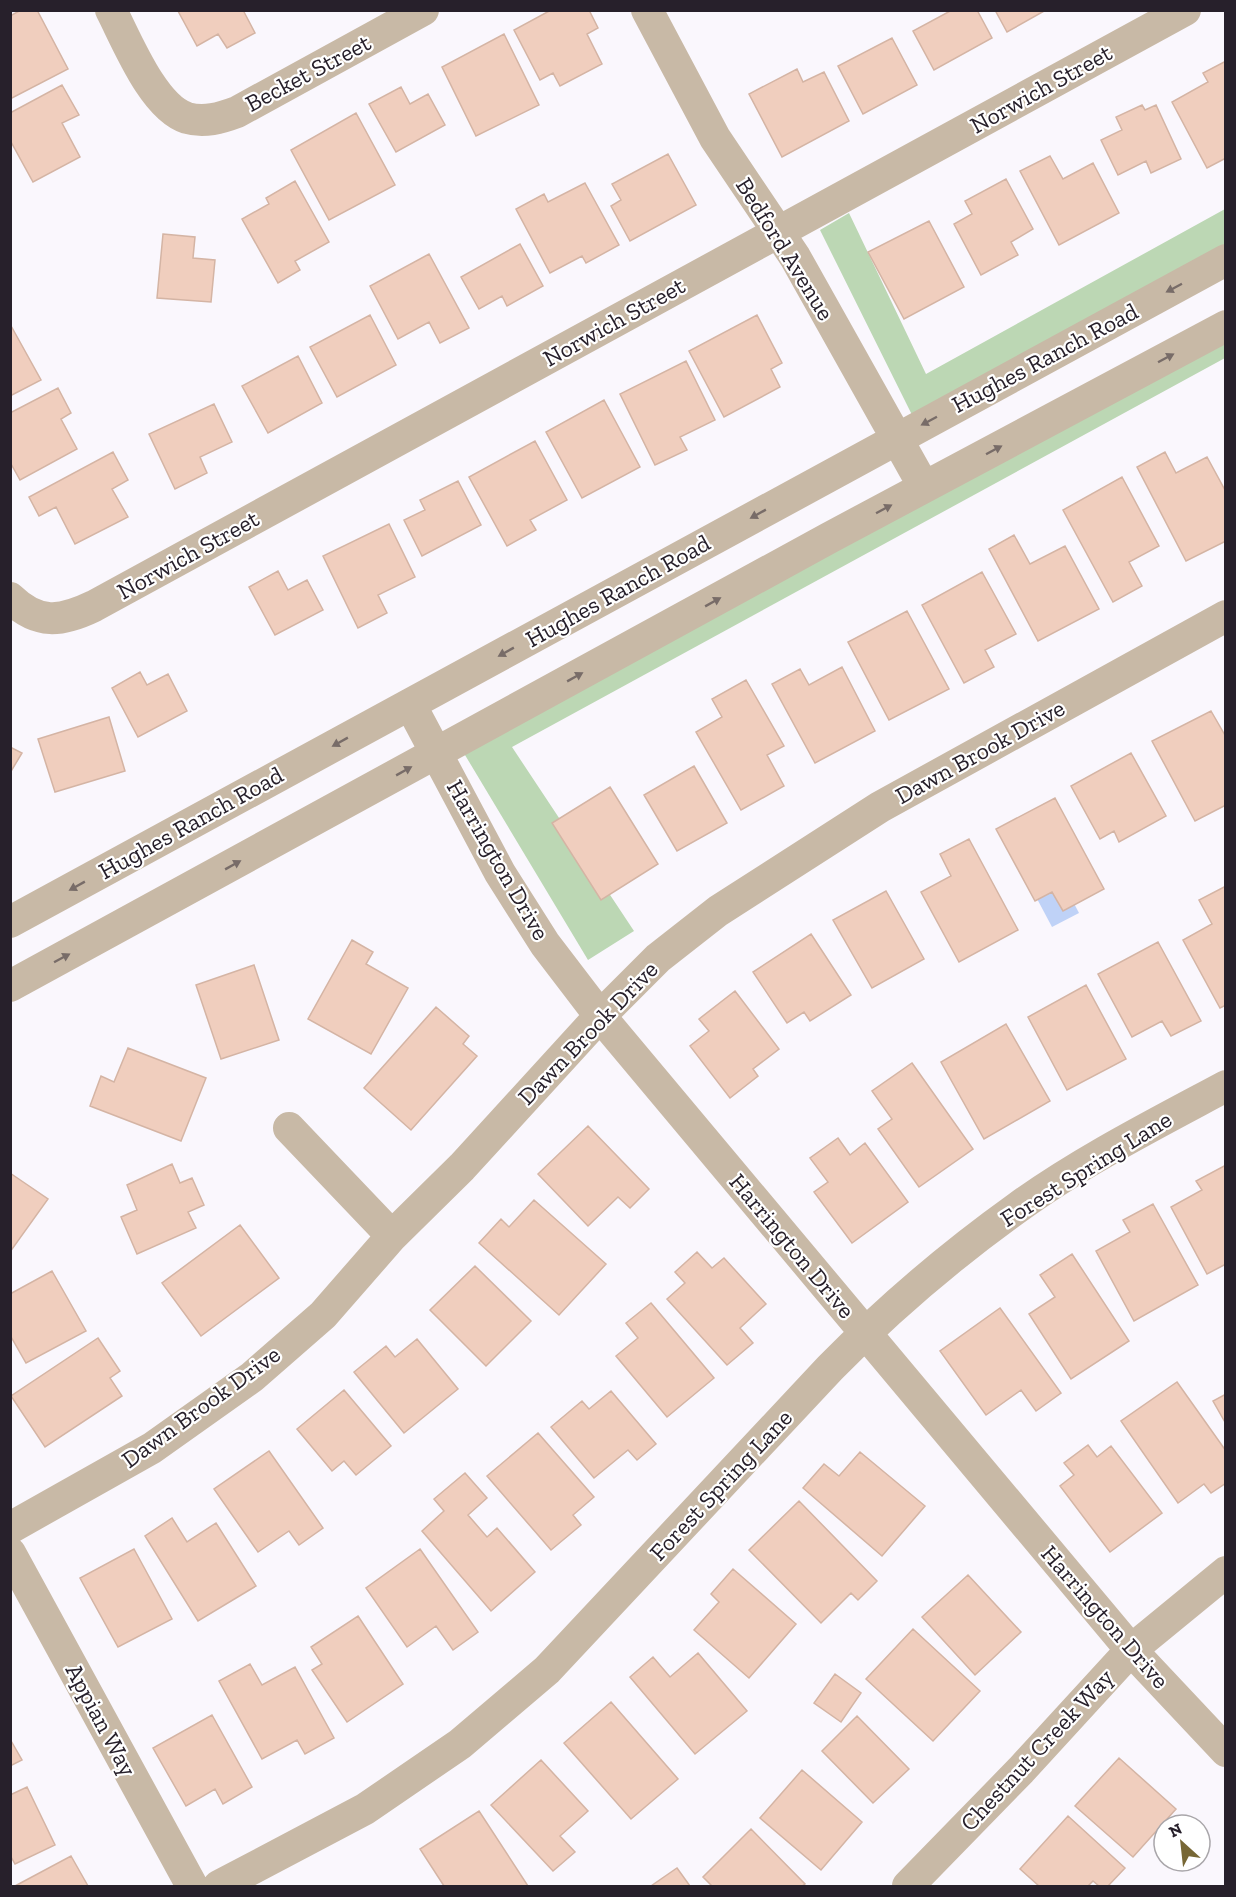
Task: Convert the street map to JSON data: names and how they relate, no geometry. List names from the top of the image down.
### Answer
{
  "streets": {
    "street": [
      "Becket Street",
      "Norwich Street",
      "Bedford Avenue",
      "Hughes Ranch Road",
      "Dawn Brook Drive",
      "Harrington Drive",
      "Forest Spring Lane",
      "Appian Way",
      "Chestnut Creek Way"
    ]
  },
  "crossings": [
    ["Norwich Street", "Bedford Avenue"],
    ["Bedford Avenue", "Hughes Ranch Road"],
    ["Hughes Ranch Road", "Harrington Drive"],
    ["Dawn Brook Drive", "Harrington Drive"],
    ["Harrington Drive", "Forest Spring Lane"],
    ["Harrington Drive", "Chestnut Creek Way"]
  ],
  "north": "top left"
}
